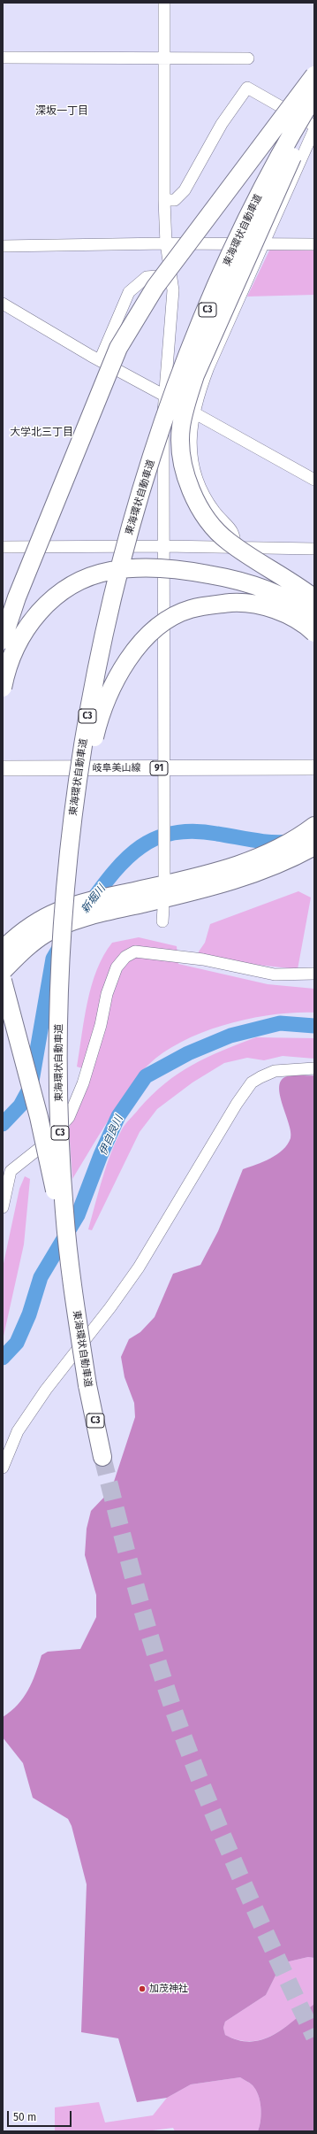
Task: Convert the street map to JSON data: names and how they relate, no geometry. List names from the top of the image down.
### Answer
{
  "streets": {
    "highway": ["東海環状自動車道", "C3"],
    "main road": ["岐阜美山線", "91"]
  },
  "districts": ["深坂一丁目", "大学北三丁目"],
  "water": ["新堀川", "伊自良川"],
  "places": ["加茂神社"],
  "scale_bar": "50 m"
}
